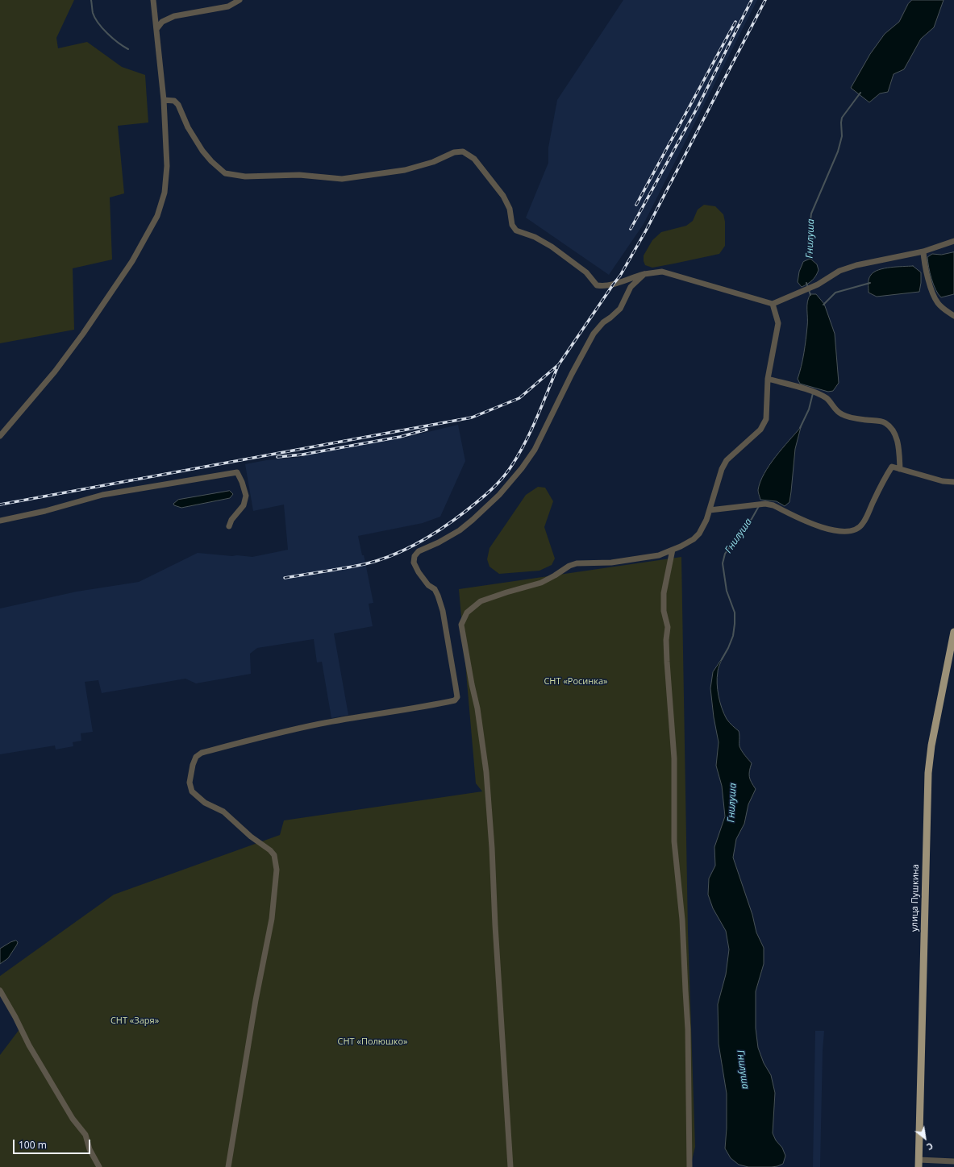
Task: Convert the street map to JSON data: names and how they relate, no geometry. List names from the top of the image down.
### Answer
{
  "streets": {
    "main road": ["улица Пушкина"]
  },
  "water": ["Гнилуша"],
  "parks": ["СНТ «Росинка»", "СНТ «Заря»", "СНТ «Полюшко»"],
  "scale_bar": "100 m",
  "north": "bottom right"
}
